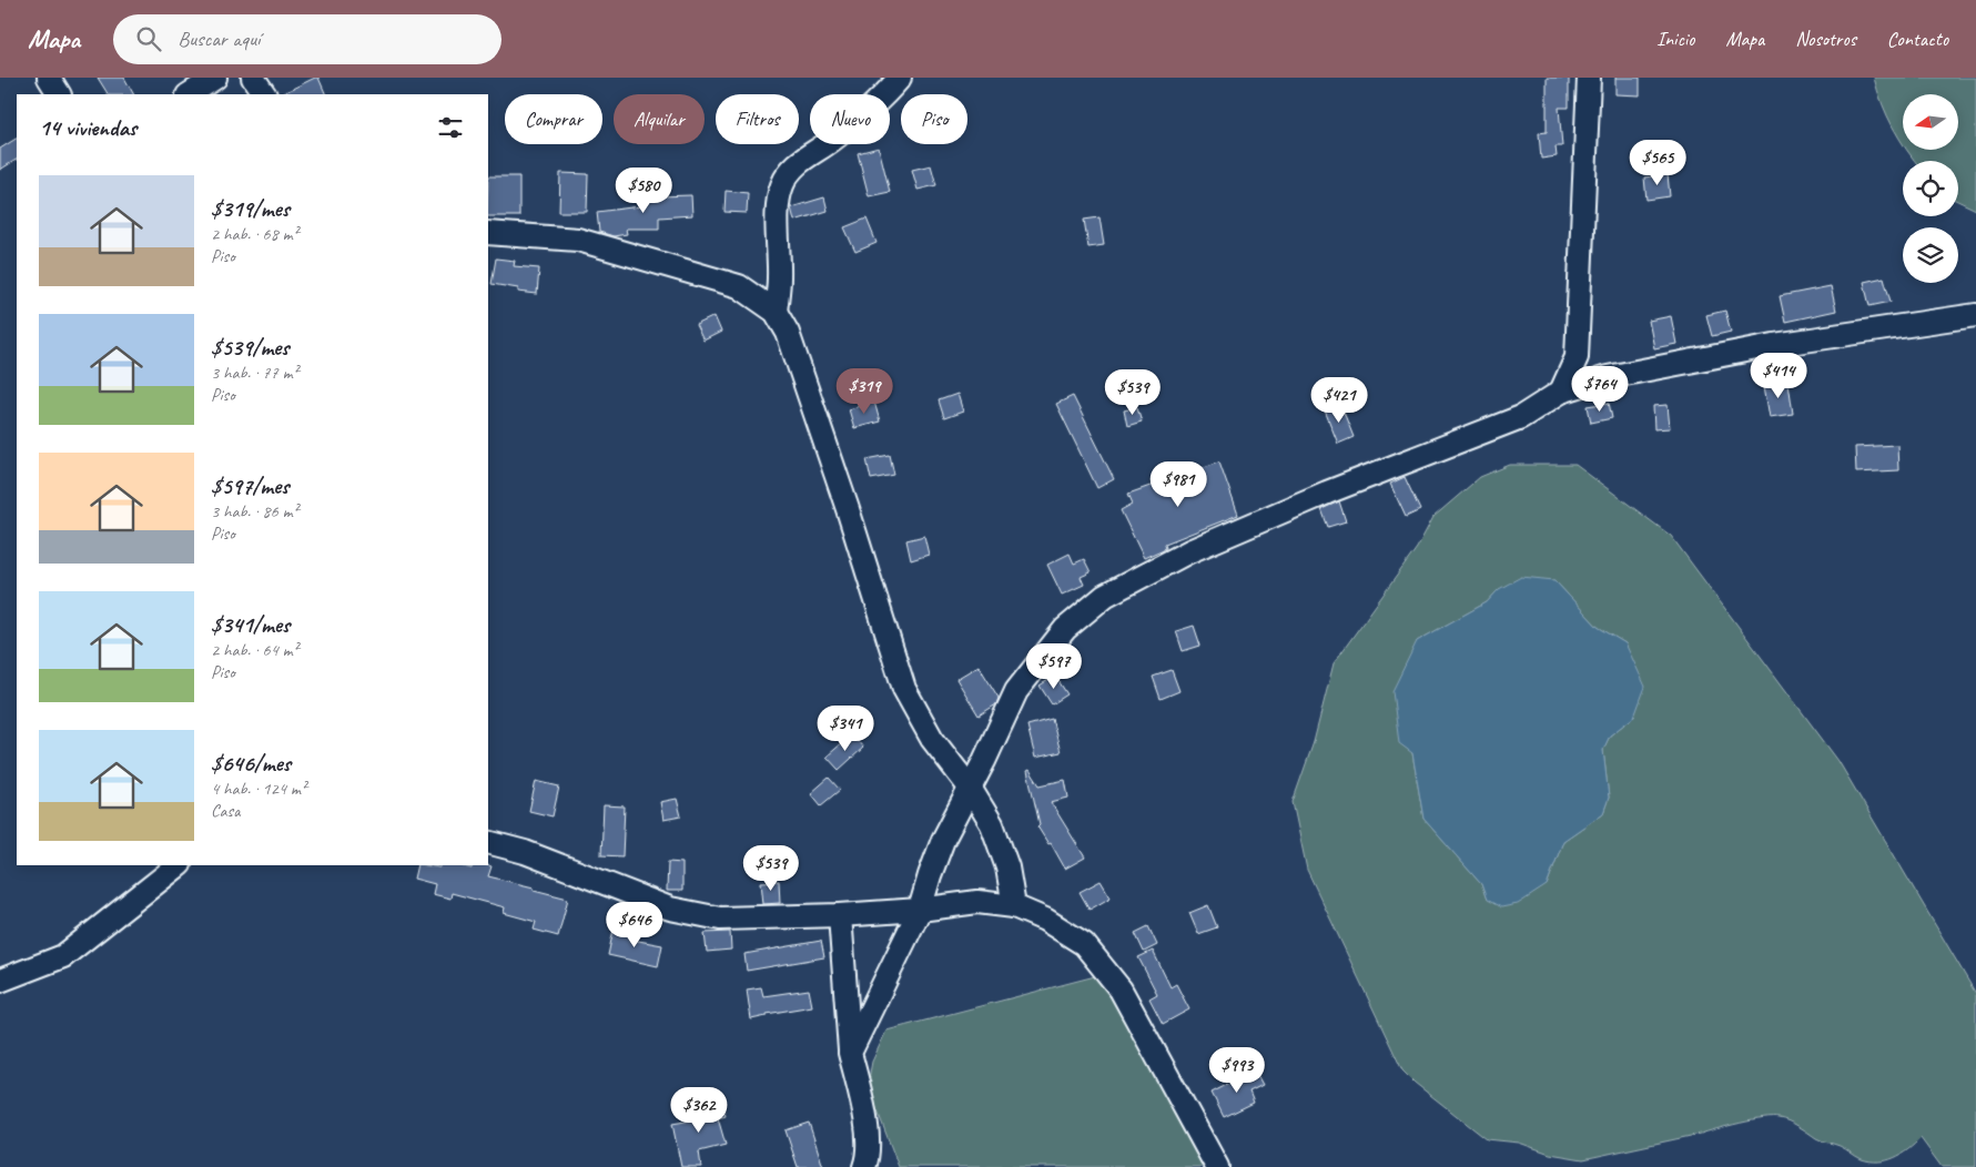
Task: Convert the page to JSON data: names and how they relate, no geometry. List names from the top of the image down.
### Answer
{
  "north": "left",
  "page": {
    "header": "Mapa",
    "search": "Buscar aquí",
    "nav": [
      "Inicio",
      "Mapa",
      "Nosotros",
      "Contacto"
    ],
    "chip": [
      "Comprar",
      "Alquilar",
      "Filtros",
      "Nuevo",
      "Piso"
    ],
    "heading": "14 viviendas",
    "price": [
      "$565",
      "$580",
      "$414",
      "$764",
      "$319",
      "$539",
      "$421",
      "$981",
      "$597",
      "$341",
      "$539",
      "$646",
      "$993",
      "$362"
    ],
    "list": [
      {
        "name": "$319/mes",
        "note": "2 hab. · 68 m² · Piso"
      },
      {
        "name": "$539/mes",
        "note": "3 hab. · 77 m² · Piso"
      },
      {
        "name": "$597/mes",
        "note": "3 hab. · 86 m² · Piso"
      },
      {
        "name": "$341/mes",
        "note": "2 hab. · 64 m² · Piso"
      },
      {
        "name": "$646/mes",
        "note": "4 hab. · 124 m² · Casa"
      }
    ]
  }
}
